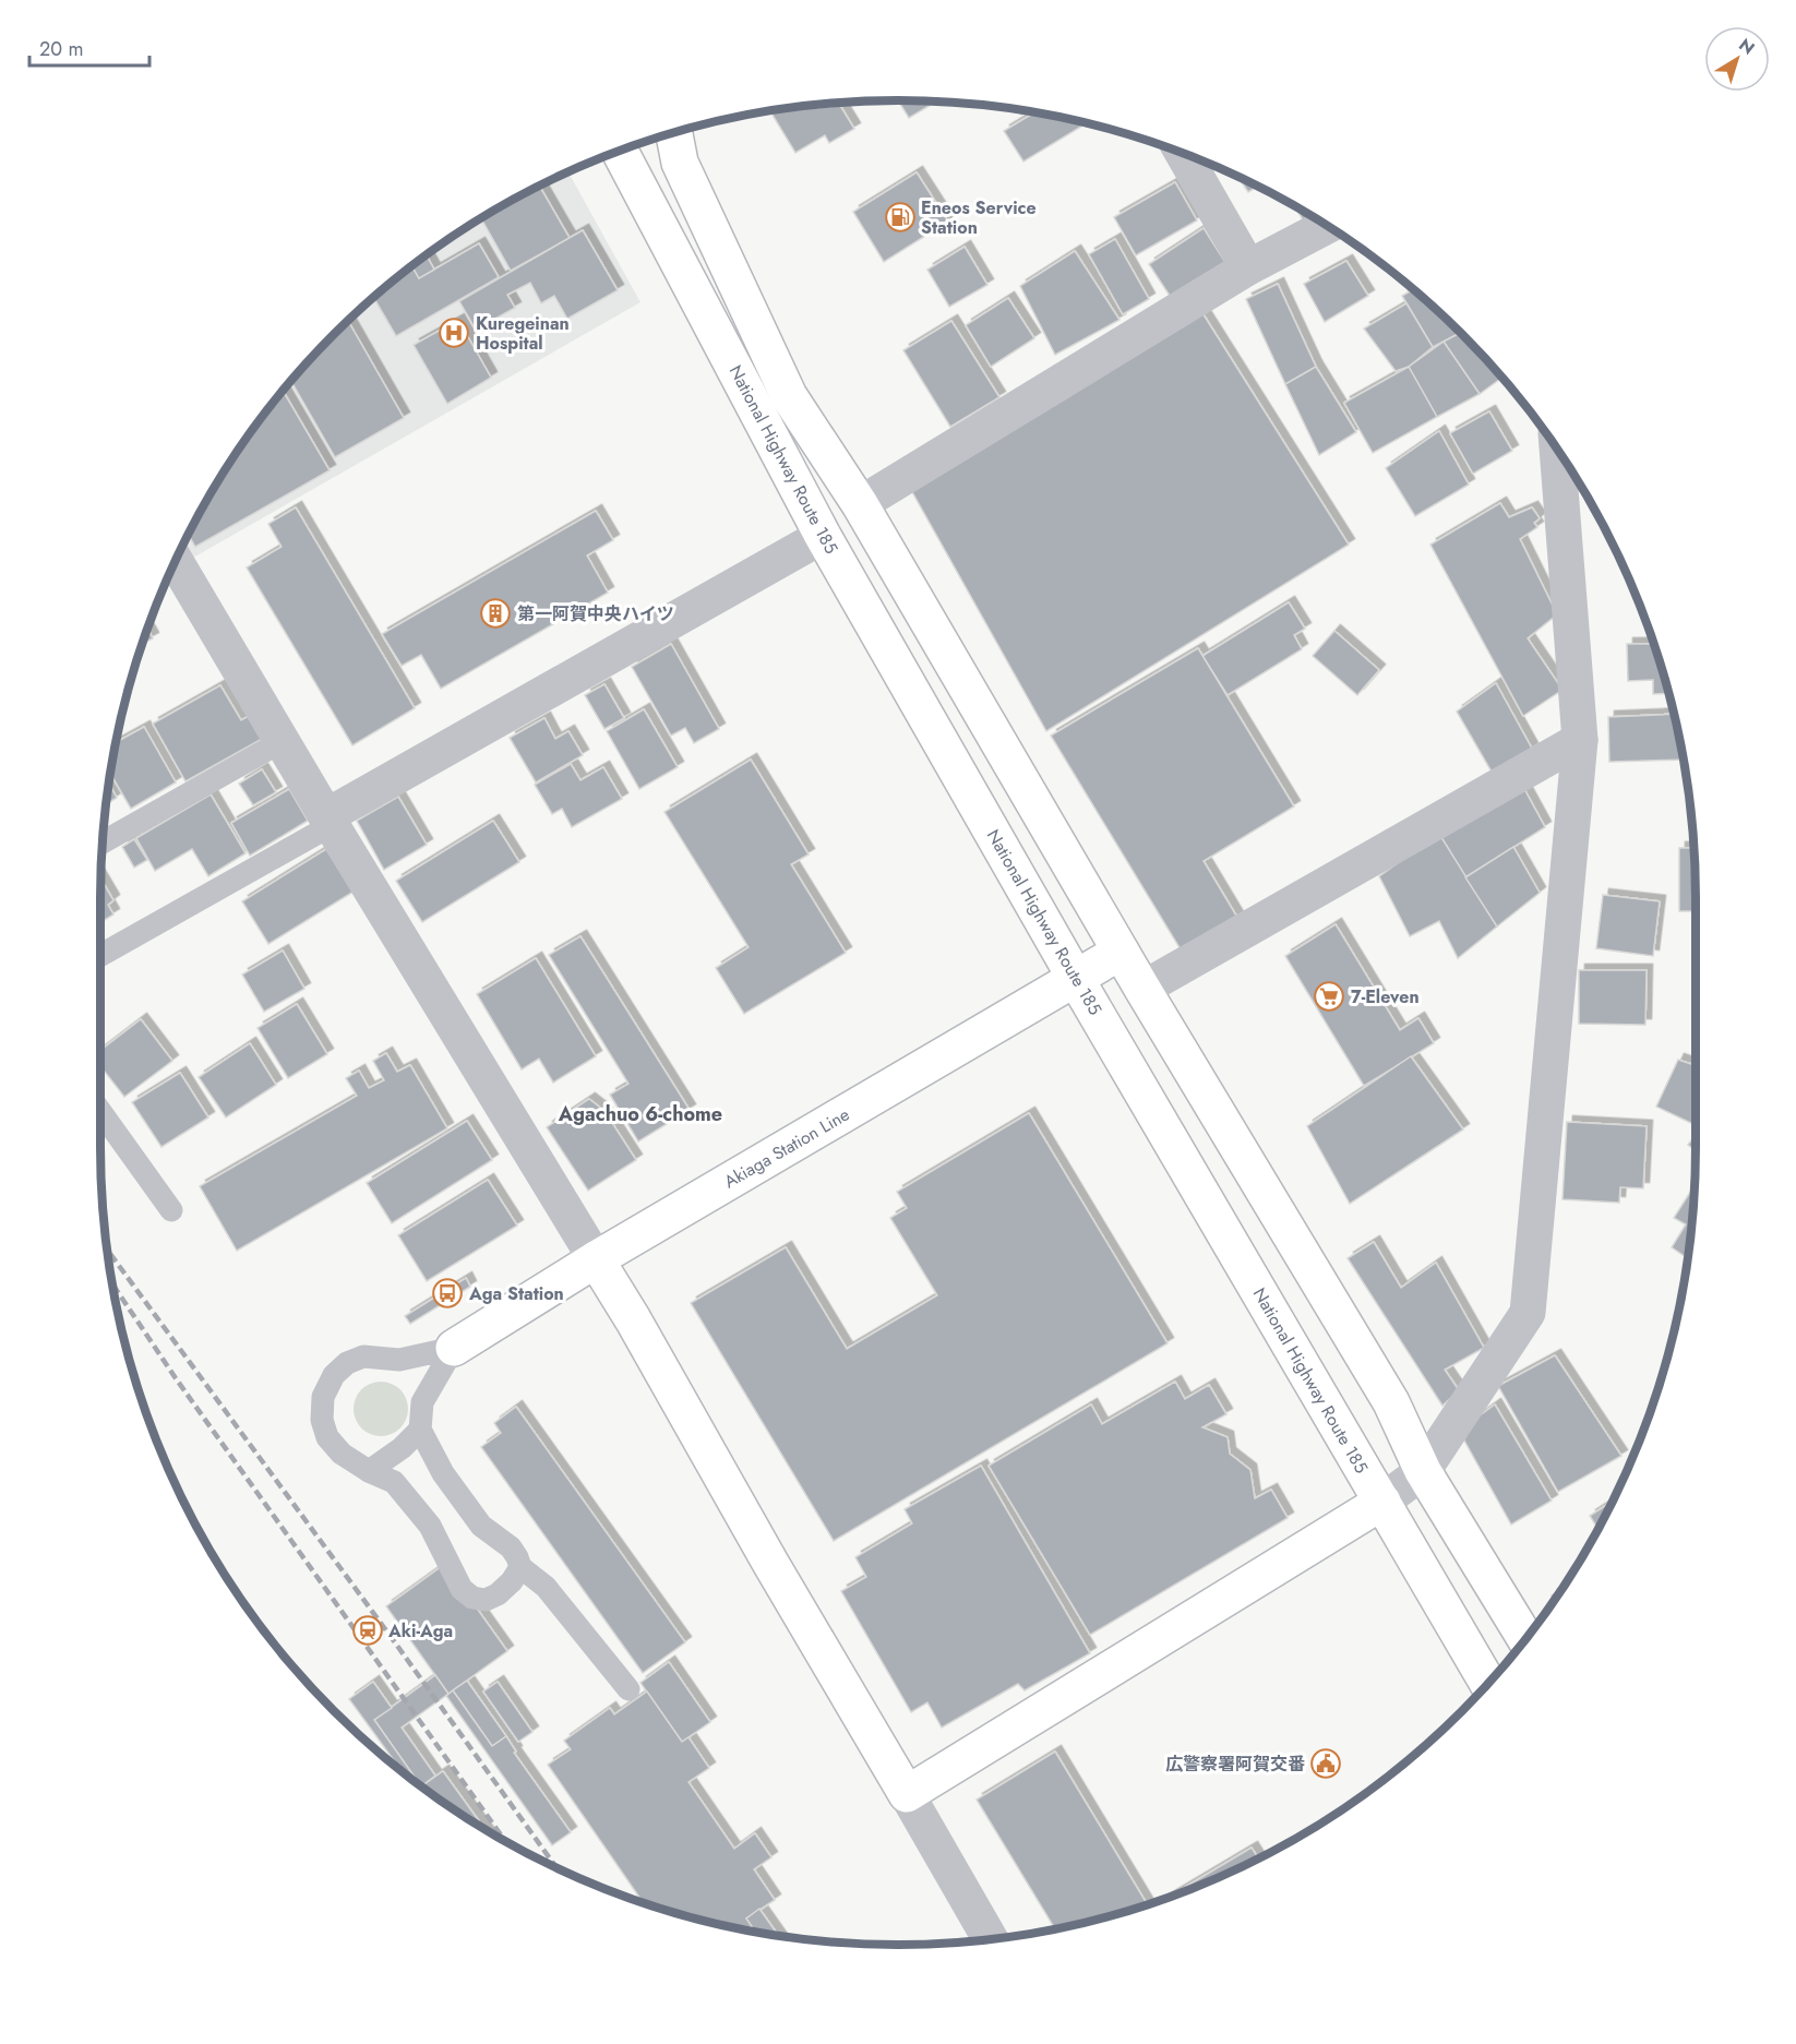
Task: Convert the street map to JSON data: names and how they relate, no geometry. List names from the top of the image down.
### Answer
{
  "streets": {
    "main road": ["National Highway Route 185", "Akiaga Station Line"]
  },
  "crossings": [
    ["National Highway Route 185", "Akiaga Station Line"]
  ],
  "districts": ["Agachuo 6-chome"],
  "places": {
    "fuel station": ["Eneos Service Station"],
    "hospital": ["Kuregeinan Hospital"],
    "building": ["第一阿賀中央ハイツ"],
    "supermarket": ["7-Eleven"],
    "bus stop": ["Aga Station"],
    "station": ["Aki-Aga"],
    "public building": ["広警察署阿賀交番"]
  },
  "scale_bar": "20 m",
  "north": "top right"
}
